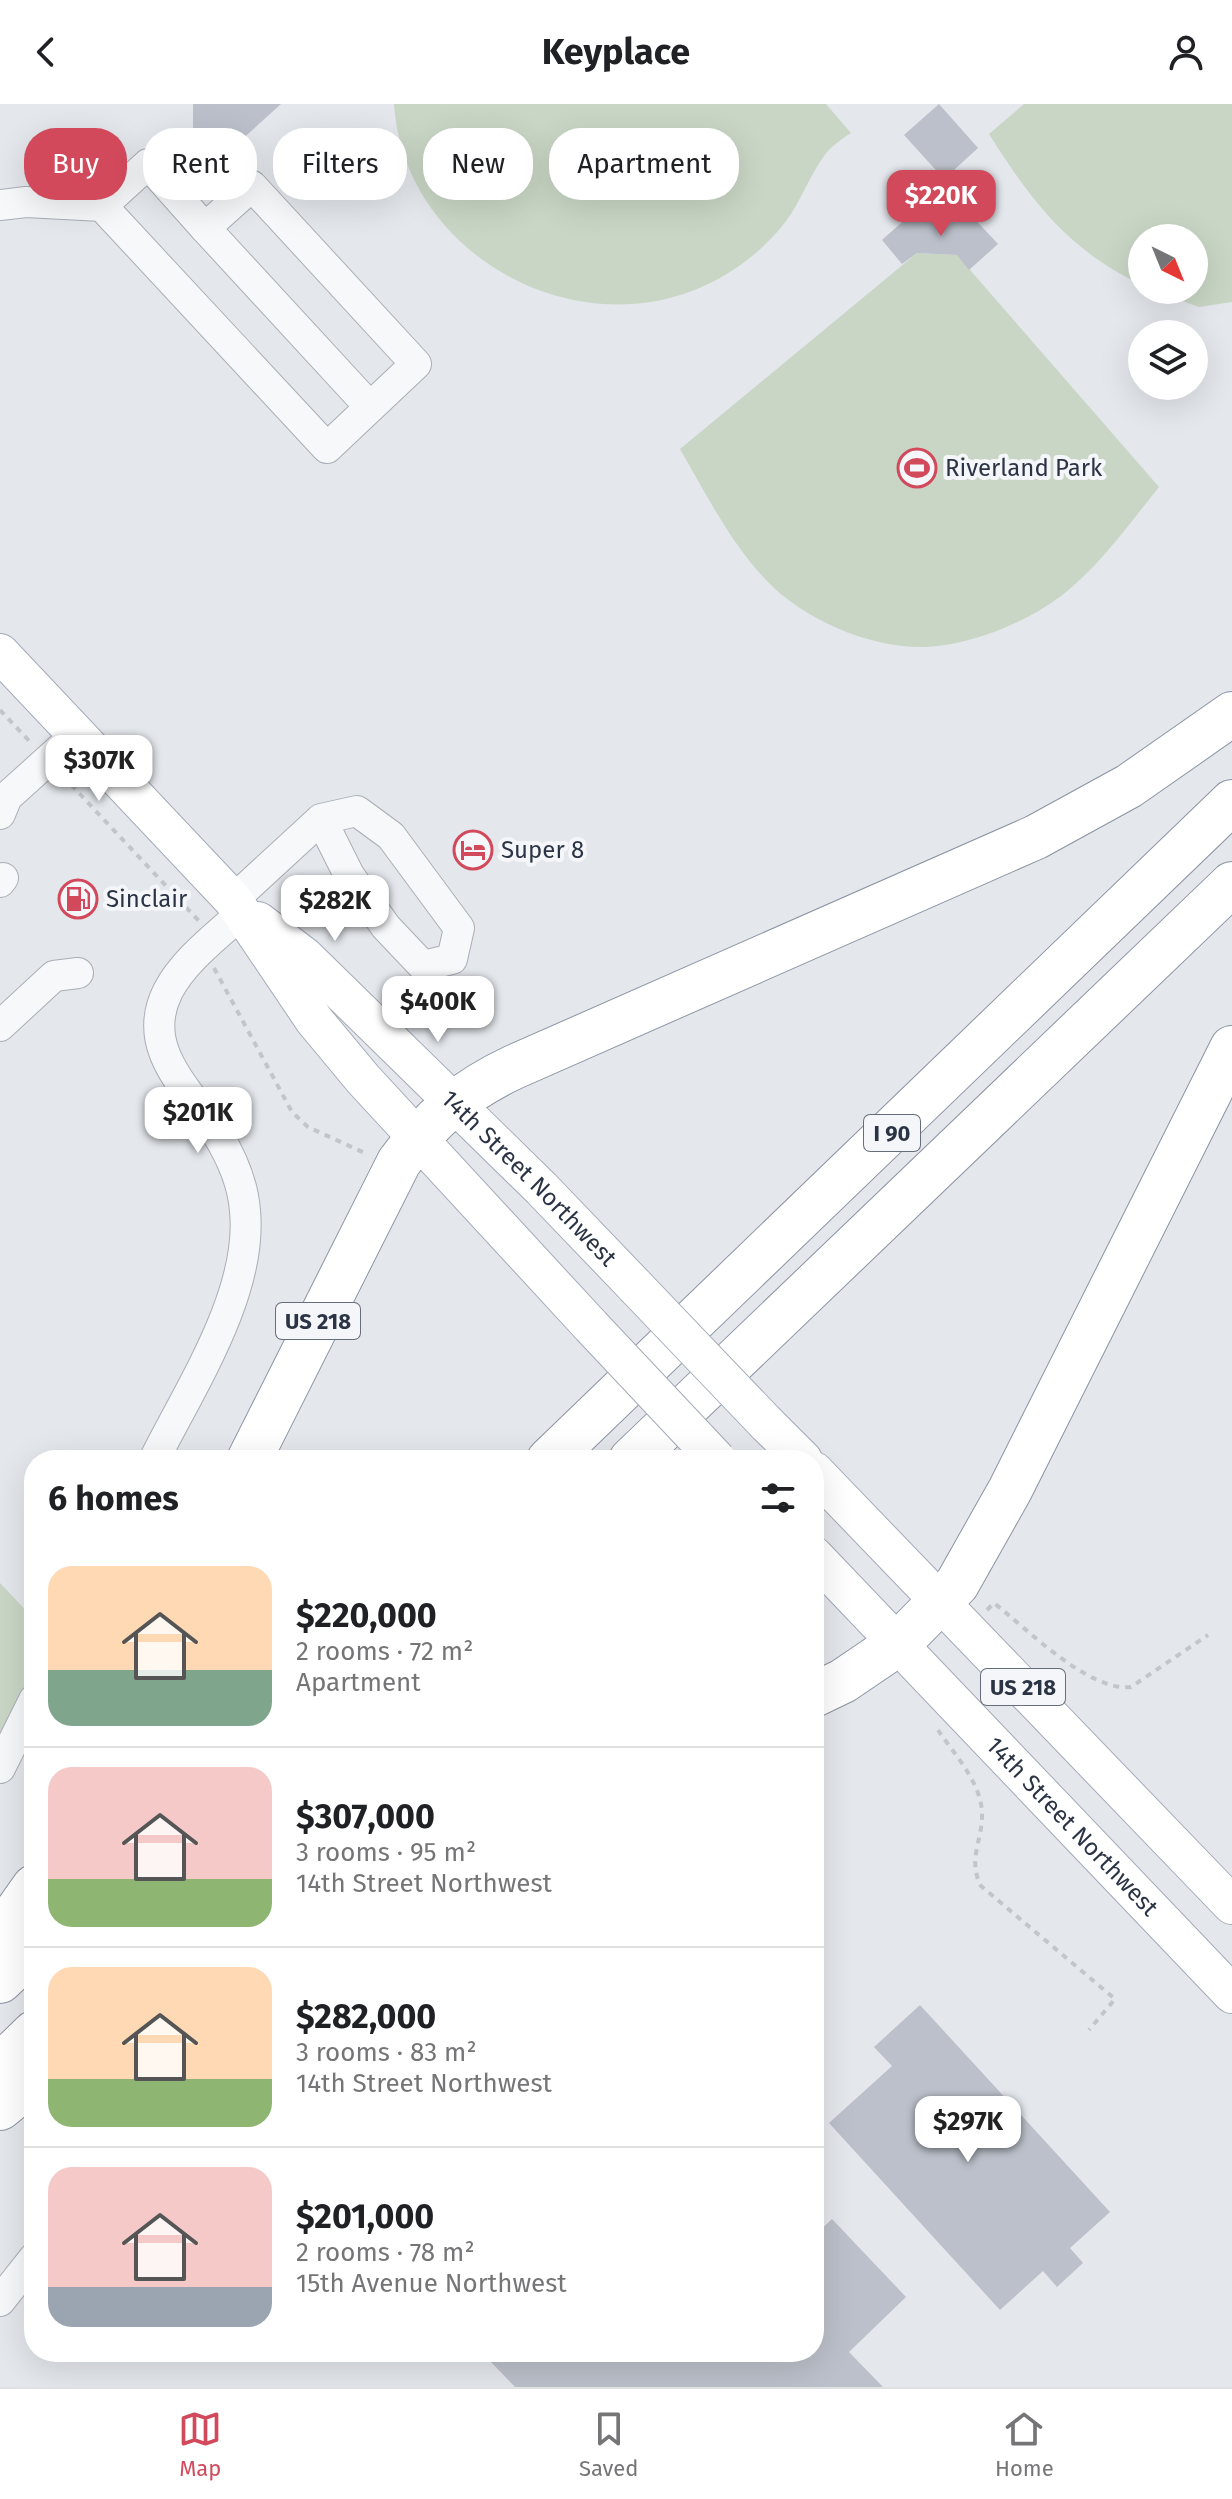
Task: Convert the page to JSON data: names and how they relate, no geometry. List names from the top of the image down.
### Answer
{
  "streets": {
    "highway": ["I 90", "US 218"],
    "main road": ["14th Street Northwest"]
  },
  "crossings": [
    ["14th Street Northwest", "US 218"]
  ],
  "places": {
    "sports": ["Riverland Park"],
    "hotel": ["Super 8"],
    "fuel station": ["Sinclair"]
  },
  "north": "bottom right",
  "page": {
    "header": "Keyplace",
    "chip": [
      "Buy",
      "Rent",
      "Filters",
      "New",
      "Apartment"
    ],
    "price": [
      "$220K",
      "$307K",
      "$282K",
      "$400K",
      "$201K",
      "$297K"
    ],
    "heading": "6 homes",
    "list": [
      {
        "name": "$220,000",
        "note": "2 rooms · 72 m² · Apartment"
      },
      {
        "name": "$307,000",
        "note": "3 rooms · 95 m² · 14th Street Northwest"
      },
      {
        "name": "$282,000",
        "note": "3 rooms · 83 m² · 14th Street Northwest"
      },
      {
        "name": "$201,000",
        "note": "2 rooms · 78 m² · 15th Avenue Northwest"
      }
    ],
    "tabs": ["Map", "Saved", "Home"]
  }
}
